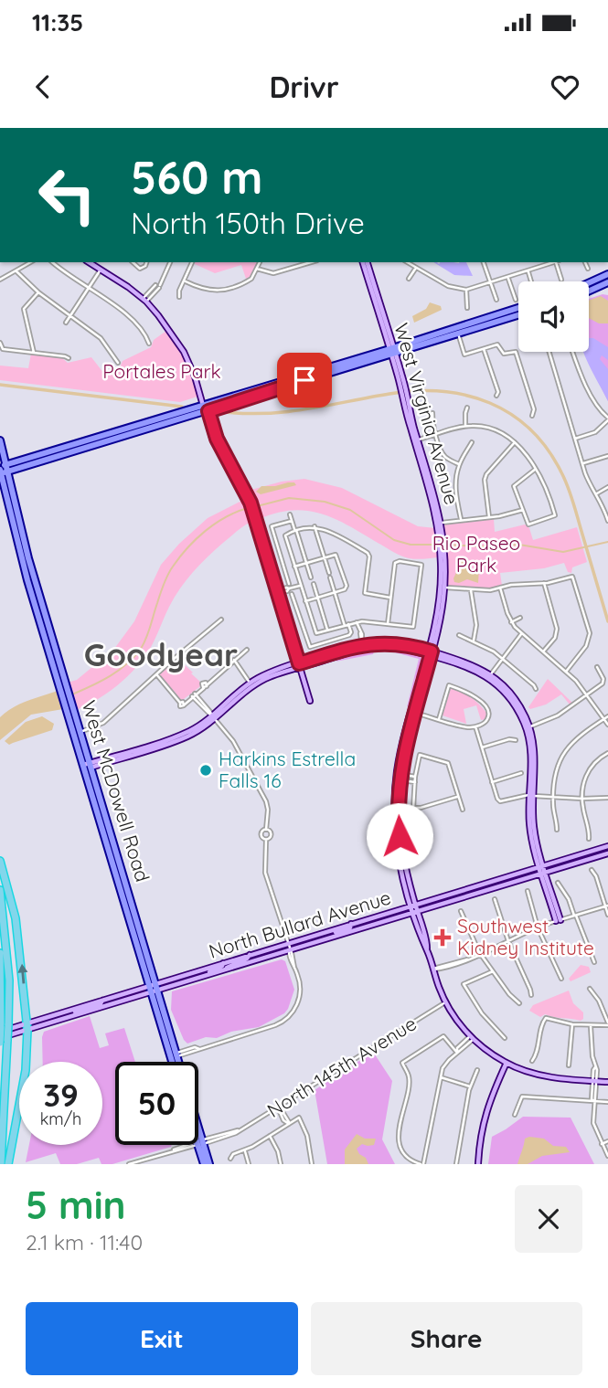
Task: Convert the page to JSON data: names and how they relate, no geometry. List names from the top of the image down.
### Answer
{
  "streets": {
    "main road": ["West Virginia Avenue", "West McDowell Road", "North Bullard Avenue"],
    "street": ["North 145th Avenue"]
  },
  "crossings": [
    ["West McDowell Road", "North Bullard Avenue"],
    ["West McDowell Road", "North 145th Avenue"]
  ],
  "districts": ["Goodyear"],
  "parks": ["Portales Park", "Rio Paseo Park"],
  "places": {
    "other": ["Harkins Estrella Falls 16"],
    "health": ["Southwest Kidney Institute"]
  },
  "page": {
    "status": "11:35",
    "header": "Drivr",
    "turn": ["560 m", "North 150th Drive"],
    "speed": "39 km/h",
    "limit": "50",
    "heading": ["5 min", "2.1 km · 11:40"],
    "buttons": ["Exit", "Share"]
  }
}
